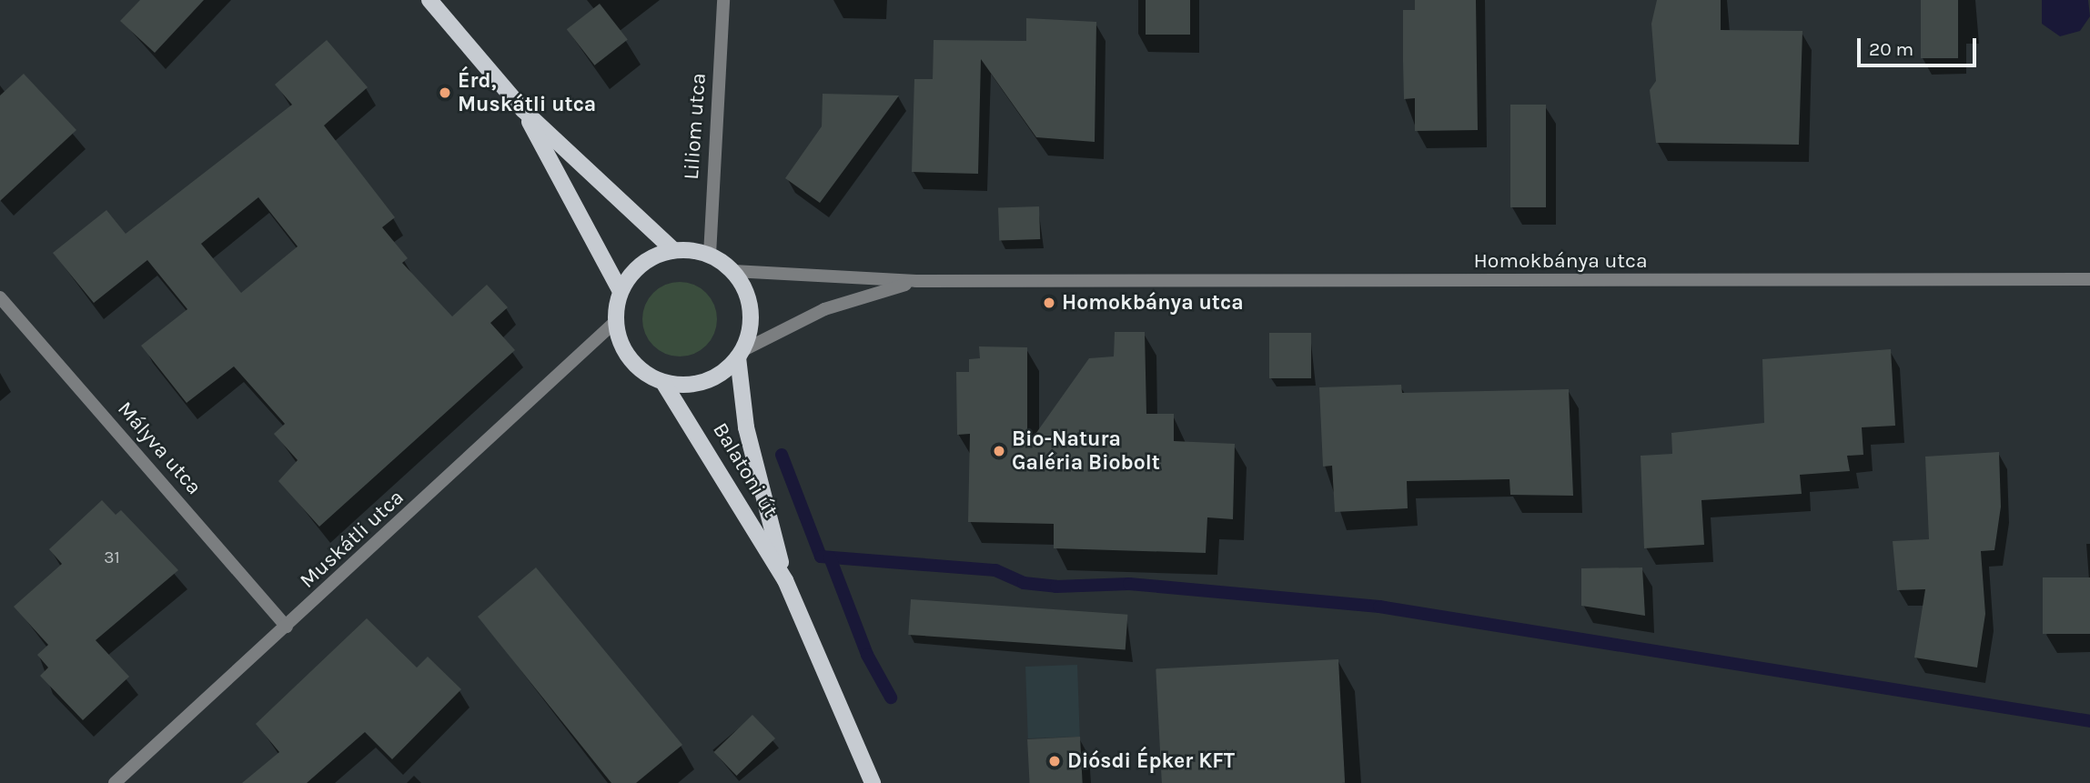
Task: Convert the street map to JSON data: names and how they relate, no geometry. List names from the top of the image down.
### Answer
{
  "streets": {
    "main road": ["Balatoni út"],
    "street": [
      "Liliom utca",
      "Homokbánya utca",
      "Mályva utca",
      "Muskátli utca"
    ]
  },
  "crossings": [
    ["Liliom utca", "Homokbánya utca"],
    ["Liliom utca", "Balatoni út"],
    ["Liliom utca", "Muskátli utca"],
    ["Homokbánya utca", "Balatoni út"],
    ["Homokbánya utca", "Muskátli utca"],
    ["Mályva utca", "Muskátli utca"],
    ["Balatoni út", "Muskátli utca"]
  ],
  "places": [
    "Érd, Muskátli utca",
    "Homokbánya utca",
    "Bio-Natura Galéria Biobolt",
    "Diósdi Épker KFT"
  ],
  "house_numbers": ["31"],
  "scale_bar": "20 m"
}
